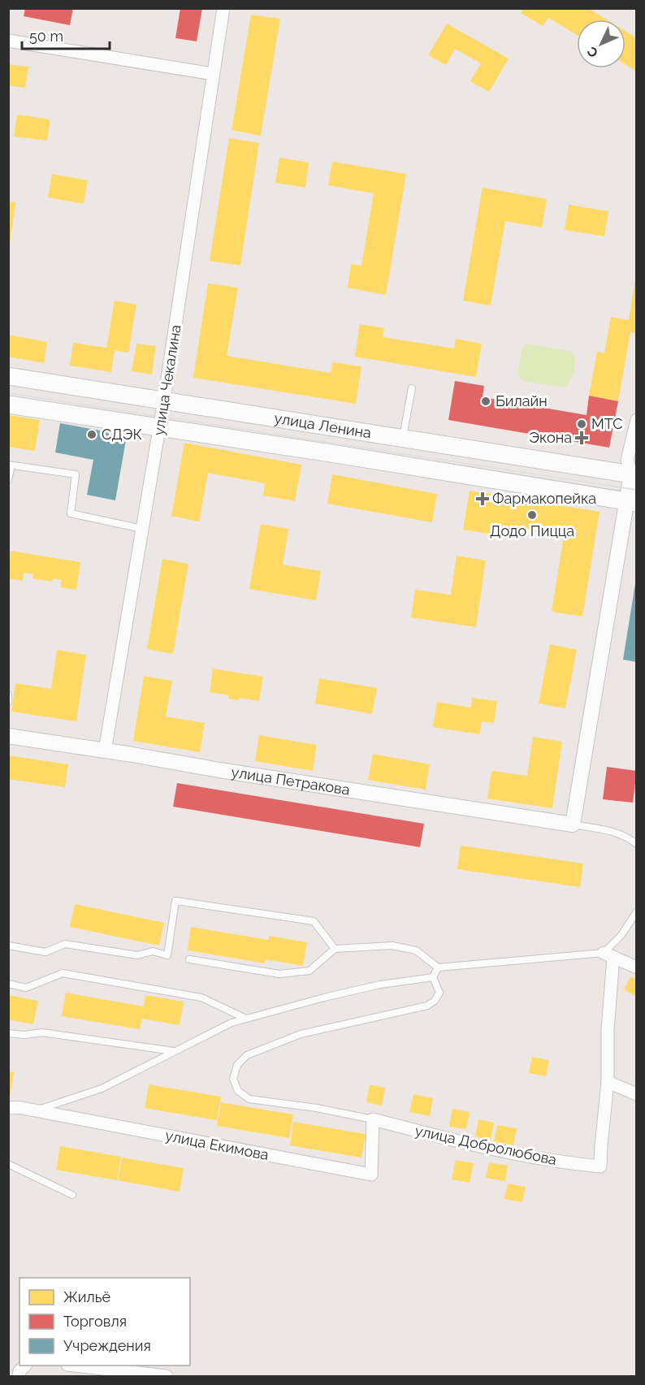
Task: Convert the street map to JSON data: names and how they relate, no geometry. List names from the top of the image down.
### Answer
{
  "streets": {
    "main road": ["улица Ленина"],
    "street": [
      "улица Чекалина",
      "улица Петракова",
      "улица Екимова",
      "улица Добролюбова"
    ]
  },
  "crossings": [
    ["улица Чекалина", "улица Ленина"],
    ["улица Чекалина", "улица Петракова"],
    ["улица Екимова", "улица Добролюбова"]
  ],
  "places": {
    "other": [
      "Билайн",
      "МТС",
      "СДЭК",
      "Додо Пицца"
    ],
    "health": ["Экона", "Фармакопейка"]
  },
  "legend": ["Жильё", "Торговля", "Учреждения"],
  "scale_bar": "50 m",
  "north": "bottom left"
}
